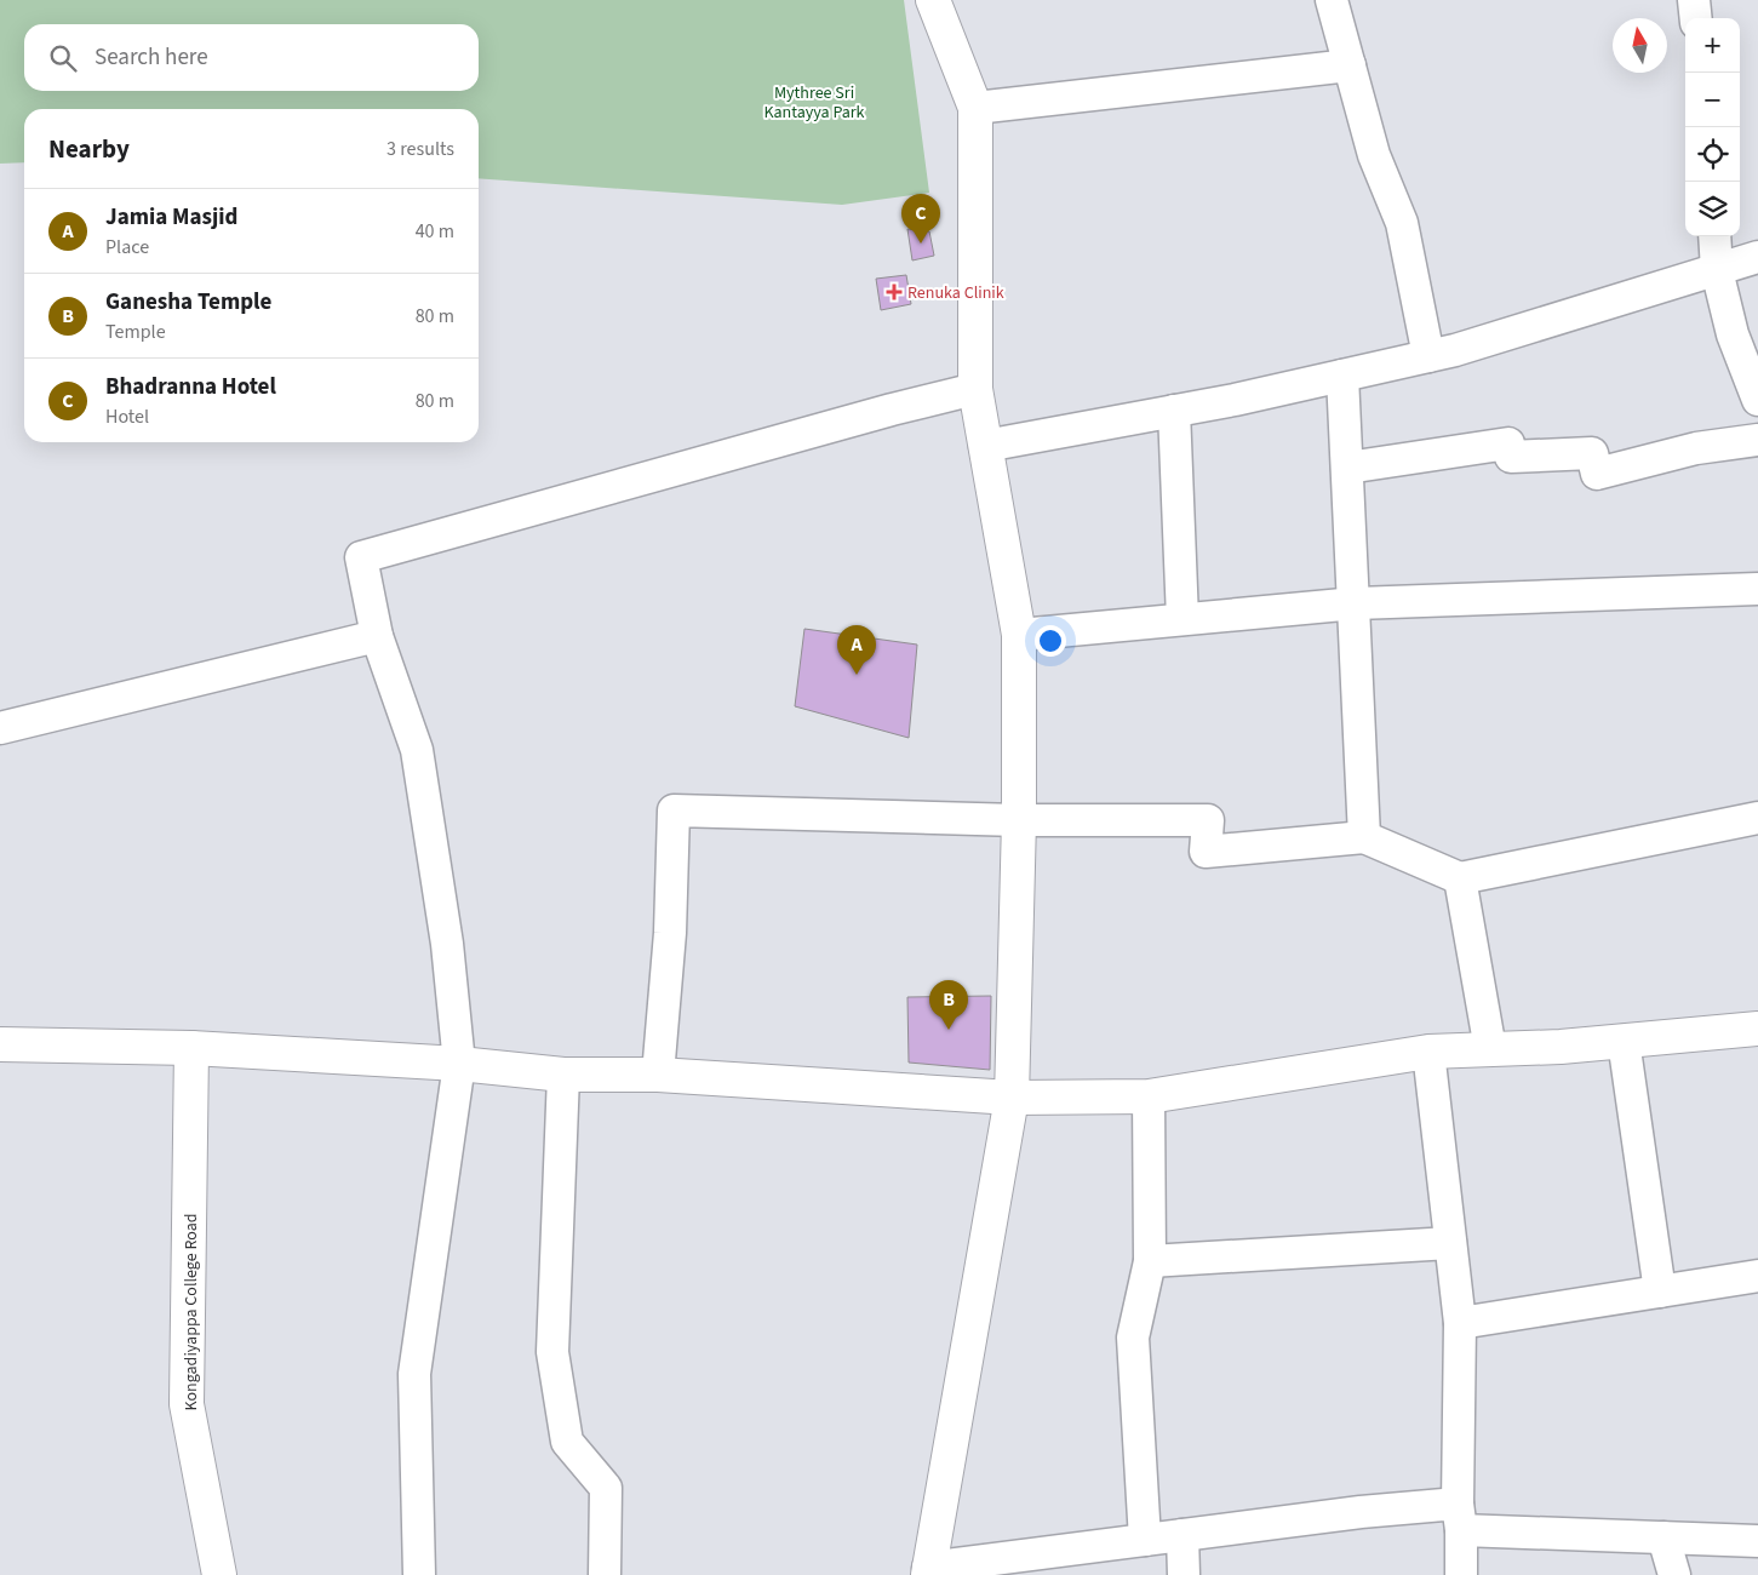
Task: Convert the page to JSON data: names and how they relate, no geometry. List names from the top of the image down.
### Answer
{
  "streets": {
    "street": ["Kongadiyappa College Road"]
  },
  "parks": ["Mythree Sri Kantayya Park"],
  "places": {
    "health": ["Renuka Clinik"]
  },
  "north": "top",
  "page": {
    "map_buttons": ["+", "−"],
    "search": "Search here",
    "heading": ["Nearby", "3 results"],
    "list": [
      {
        "mark": "A",
        "name": "Jamia Masjid",
        "note": "Place",
        "value": "40 m"
      },
      {
        "mark": "B",
        "name": "Ganesha Temple",
        "note": "Temple",
        "value": "80 m"
      },
      {
        "mark": "C",
        "name": "Bhadranna Hotel",
        "note": "Hotel",
        "value": "80 m"
      }
    ],
    "pins": ["C", "A", "B"]
  }
}
